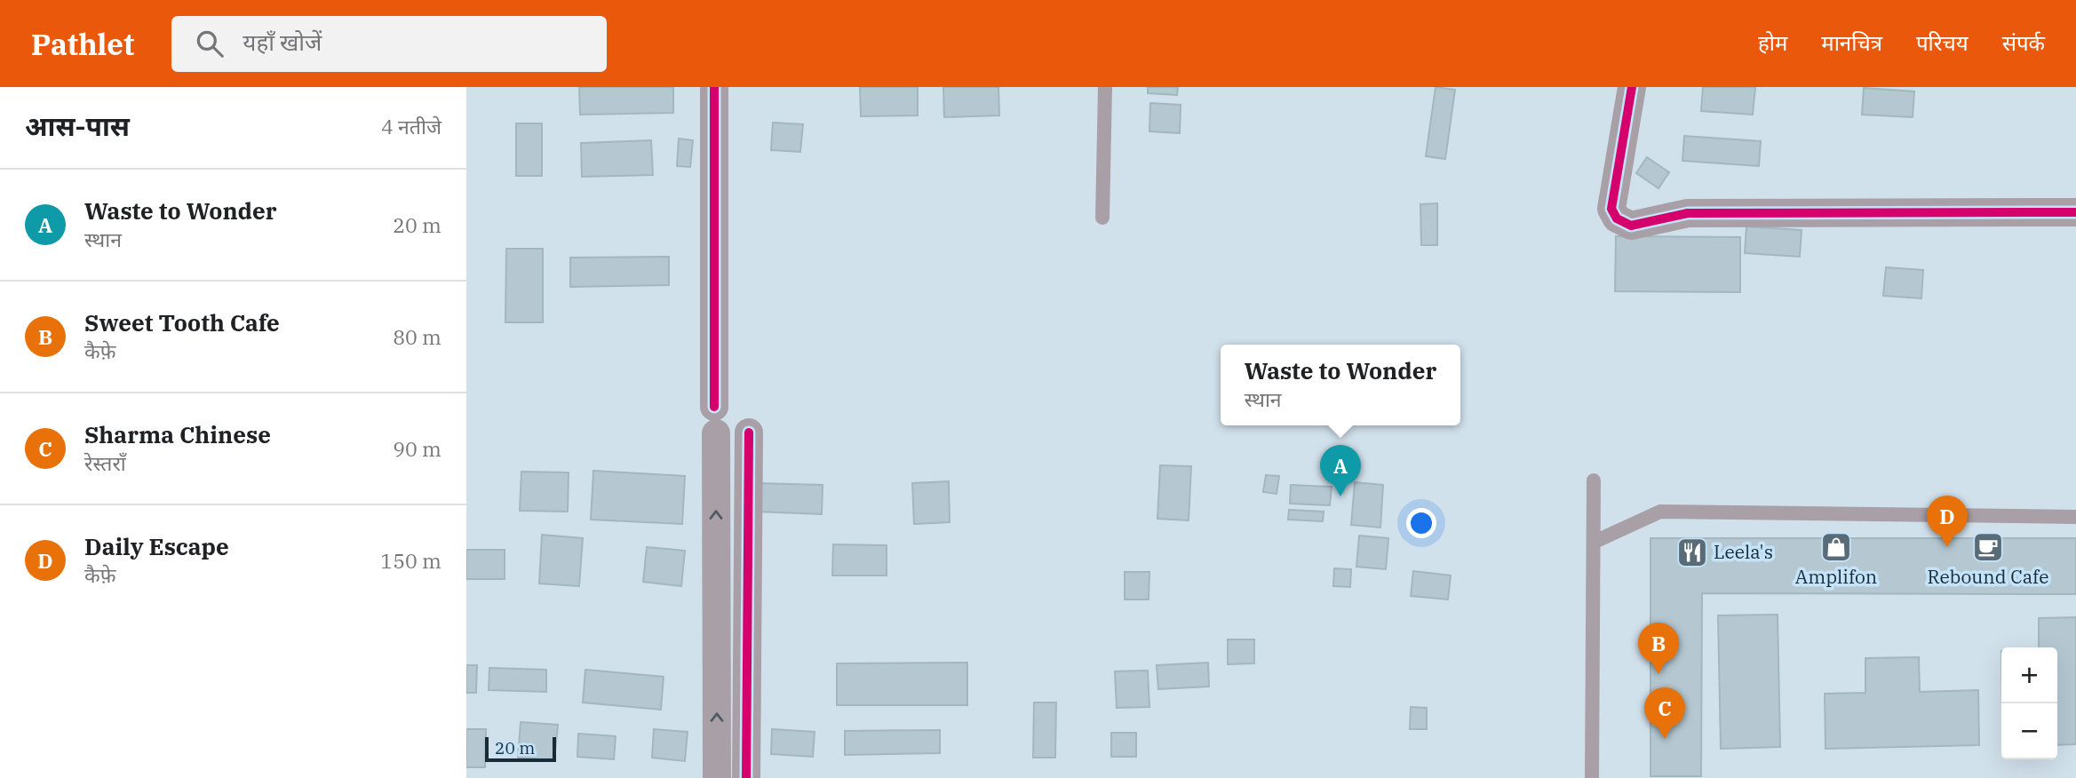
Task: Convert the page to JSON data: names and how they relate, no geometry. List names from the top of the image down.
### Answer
{
  "places": {
    "shop": ["Amplifon"],
    "cafe": ["Rebound Cafe"],
    "restaurant": ["Leela's"]
  },
  "scale_bar": "20 m",
  "page": {
    "header": "Pathlet",
    "search": "यहाँ खोजें",
    "nav": [
      "होम",
      "मानचित्र",
      "परिचय",
      "संपर्क"
    ],
    "heading": ["आस-पास", "4 नतीजे"],
    "list": [
      {
        "mark": "A",
        "name": "Waste to Wonder",
        "note": "स्थान",
        "value": "20 m"
      },
      {
        "mark": "B",
        "name": "Sweet Tooth Cafe",
        "note": "कैफ़े",
        "value": "80 m"
      },
      {
        "mark": "C",
        "name": "Sharma Chinese",
        "note": "रेस्तराँ",
        "value": "90 m"
      },
      {
        "mark": "D",
        "name": "Daily Escape",
        "note": "कैफ़े",
        "value": "150 m"
      }
    ],
    "popup": ["Waste to Wonder", "स्थान"],
    "pins": [
      "A",
      "D",
      "B",
      "C"
    ],
    "map_buttons": ["+", "−"],
    "scale": "20 m"
  }
}
